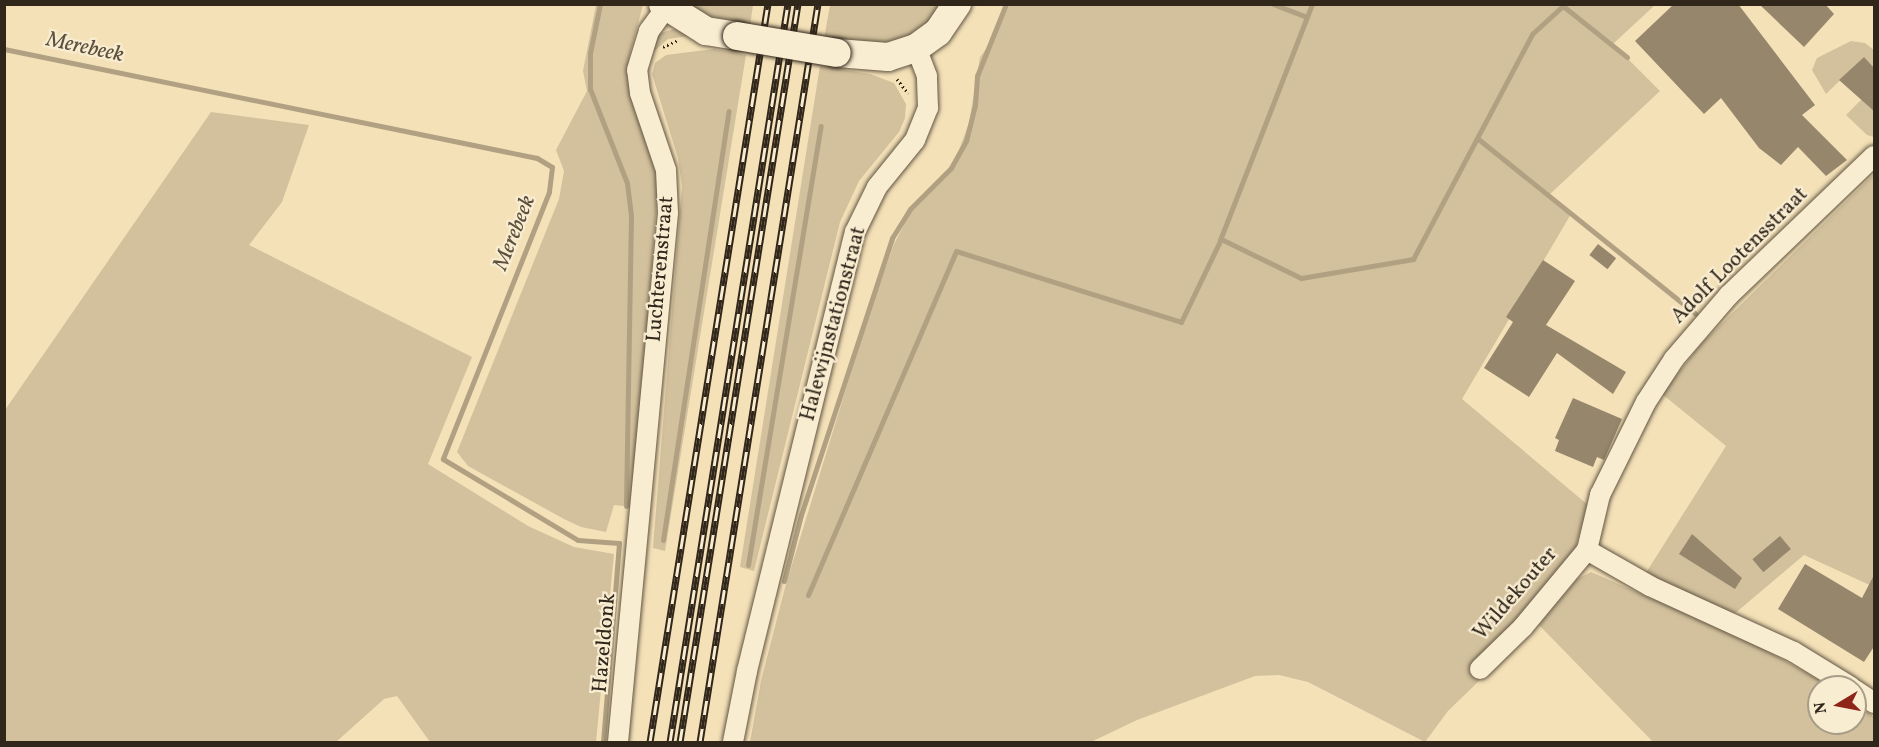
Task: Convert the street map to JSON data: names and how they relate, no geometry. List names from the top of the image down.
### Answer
{
  "streets": {
    "street": [
      "Adolf Lootensstraat",
      "Luchterenstraat",
      "Halewijnstationstraat",
      "Wildekouter",
      "Hazeldonk"
    ]
  },
  "crossings": [
    ["Adolf Lootensstraat", "Wildekouter"],
    ["Luchterenstraat", "Hazeldonk"]
  ],
  "water": ["Merebeek"],
  "north": "left"
}
